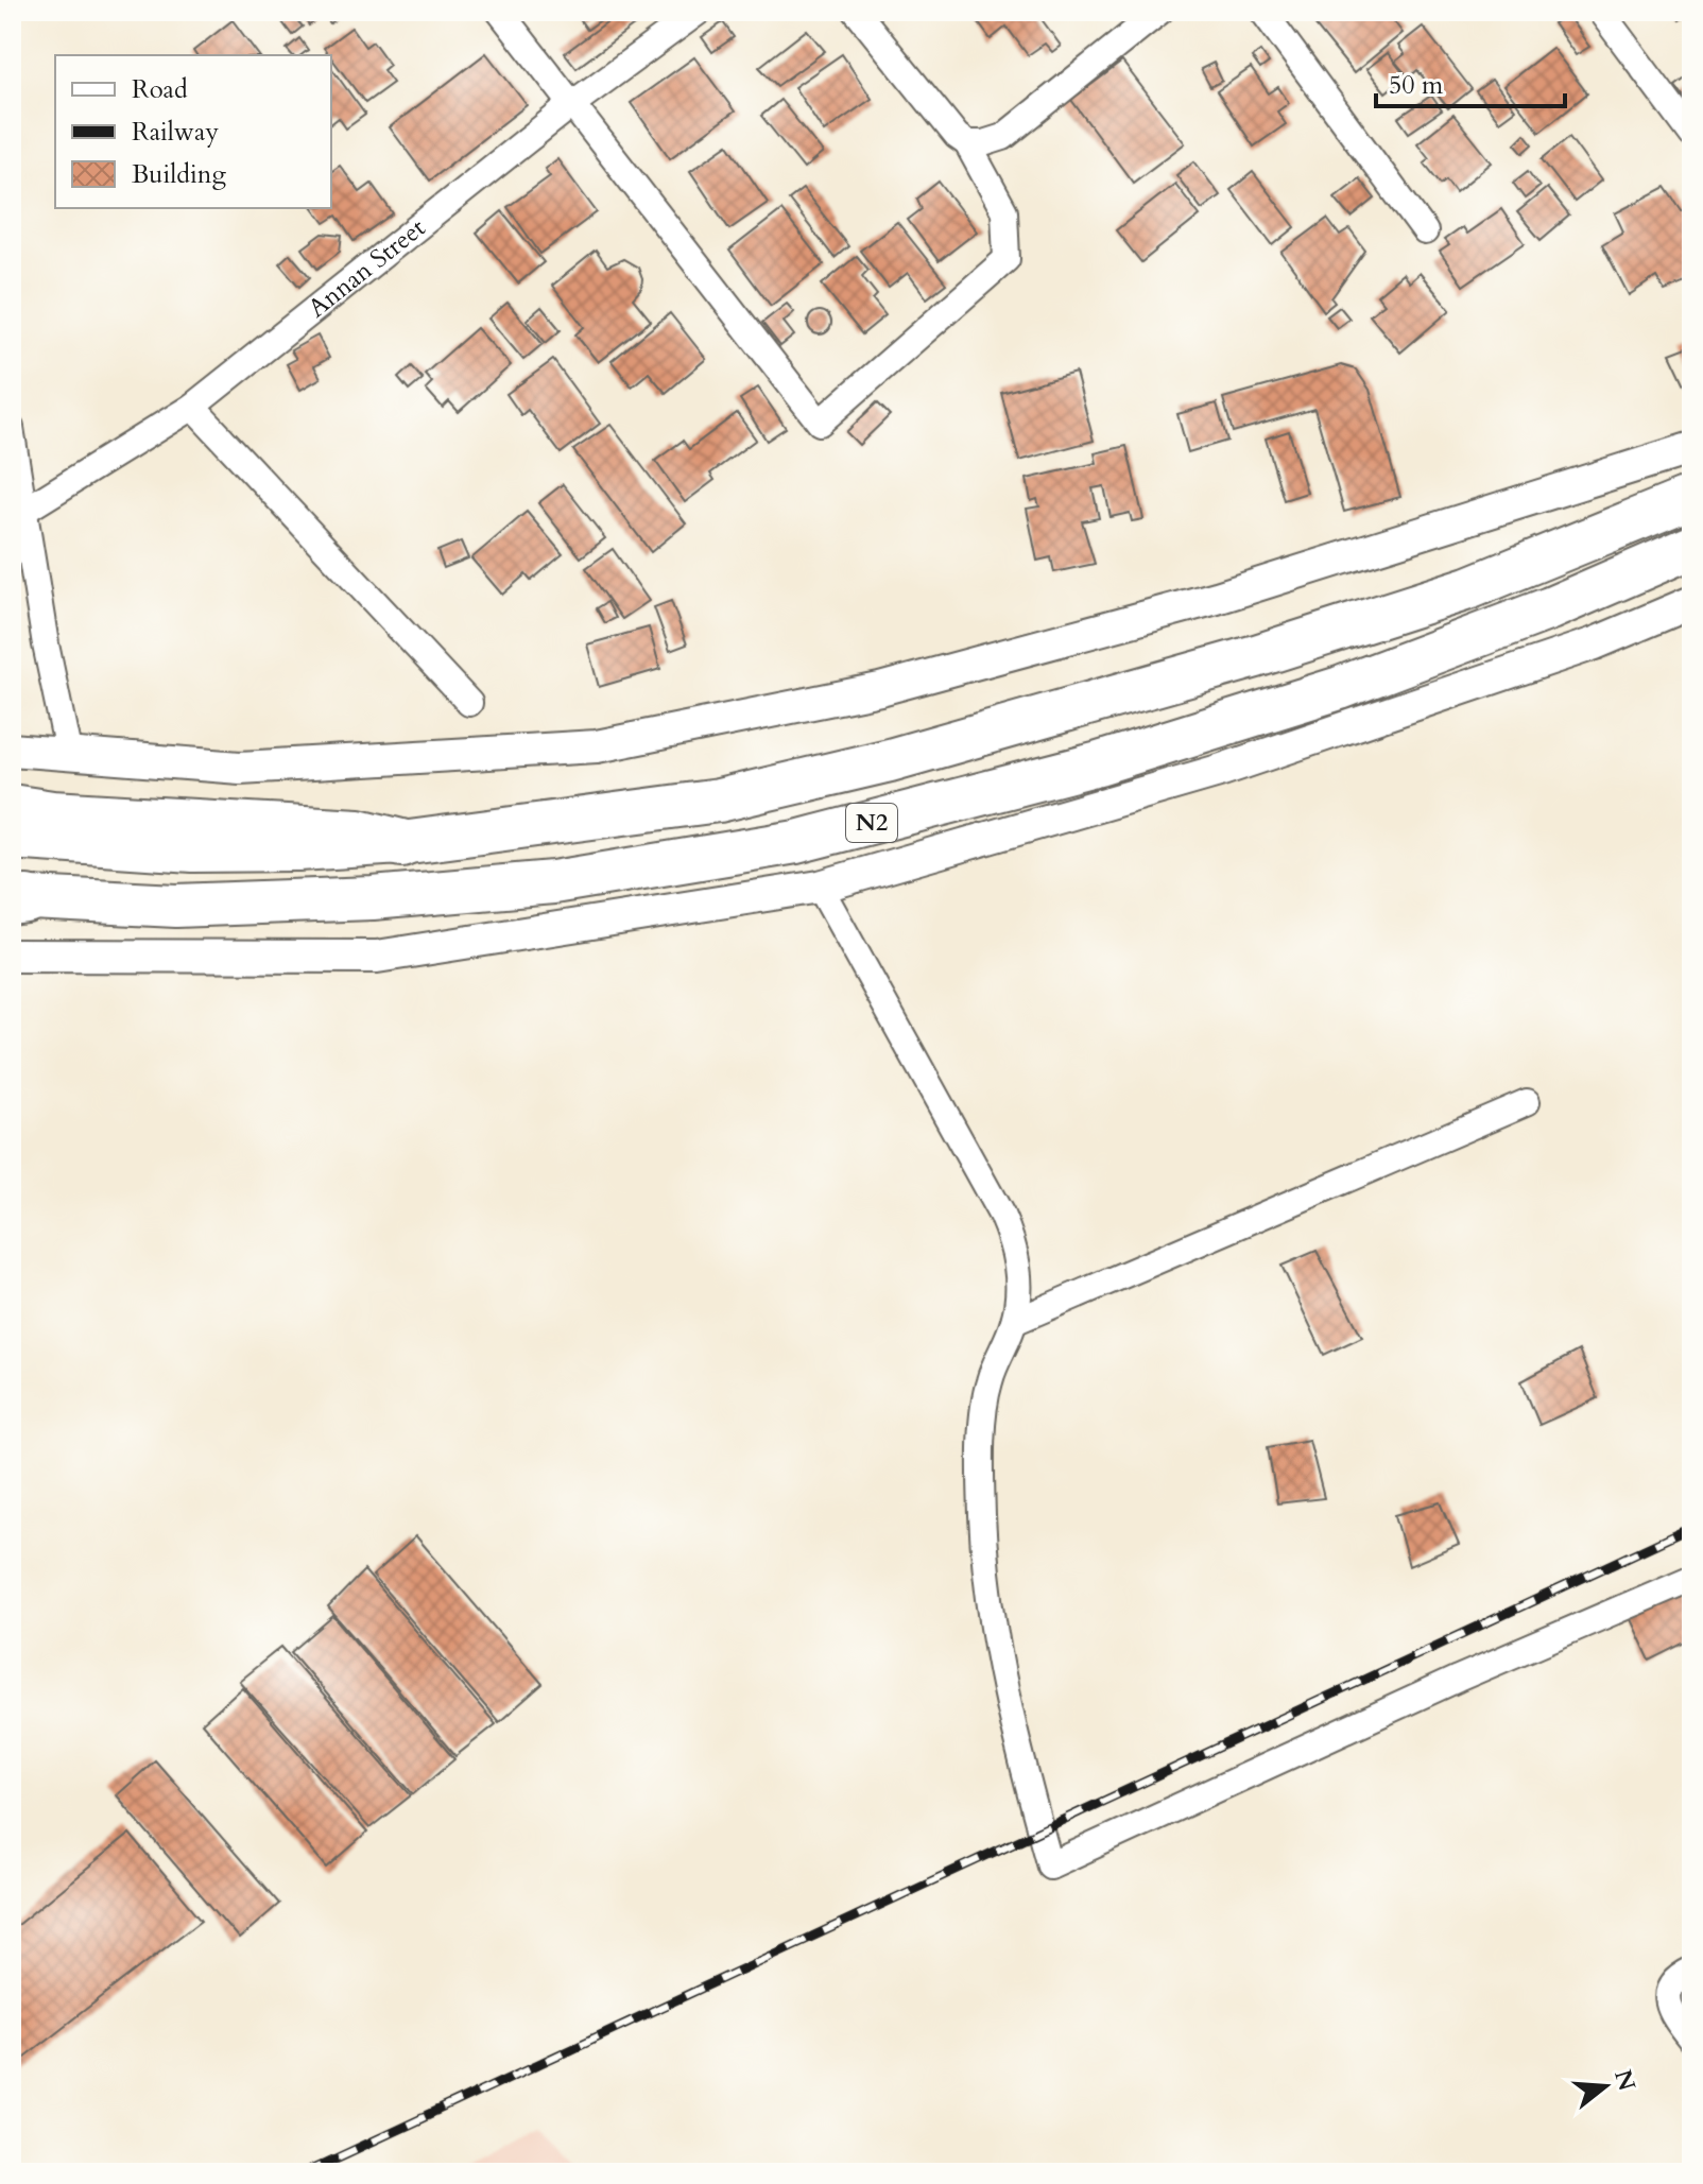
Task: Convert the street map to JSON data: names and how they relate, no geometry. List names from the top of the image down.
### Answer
{
  "streets": {
    "highway": ["N2"],
    "street": ["Annan Street"]
  },
  "legend": ["Road", "Railway", "Building"],
  "scale_bar": "50 m",
  "north": "right"
}
